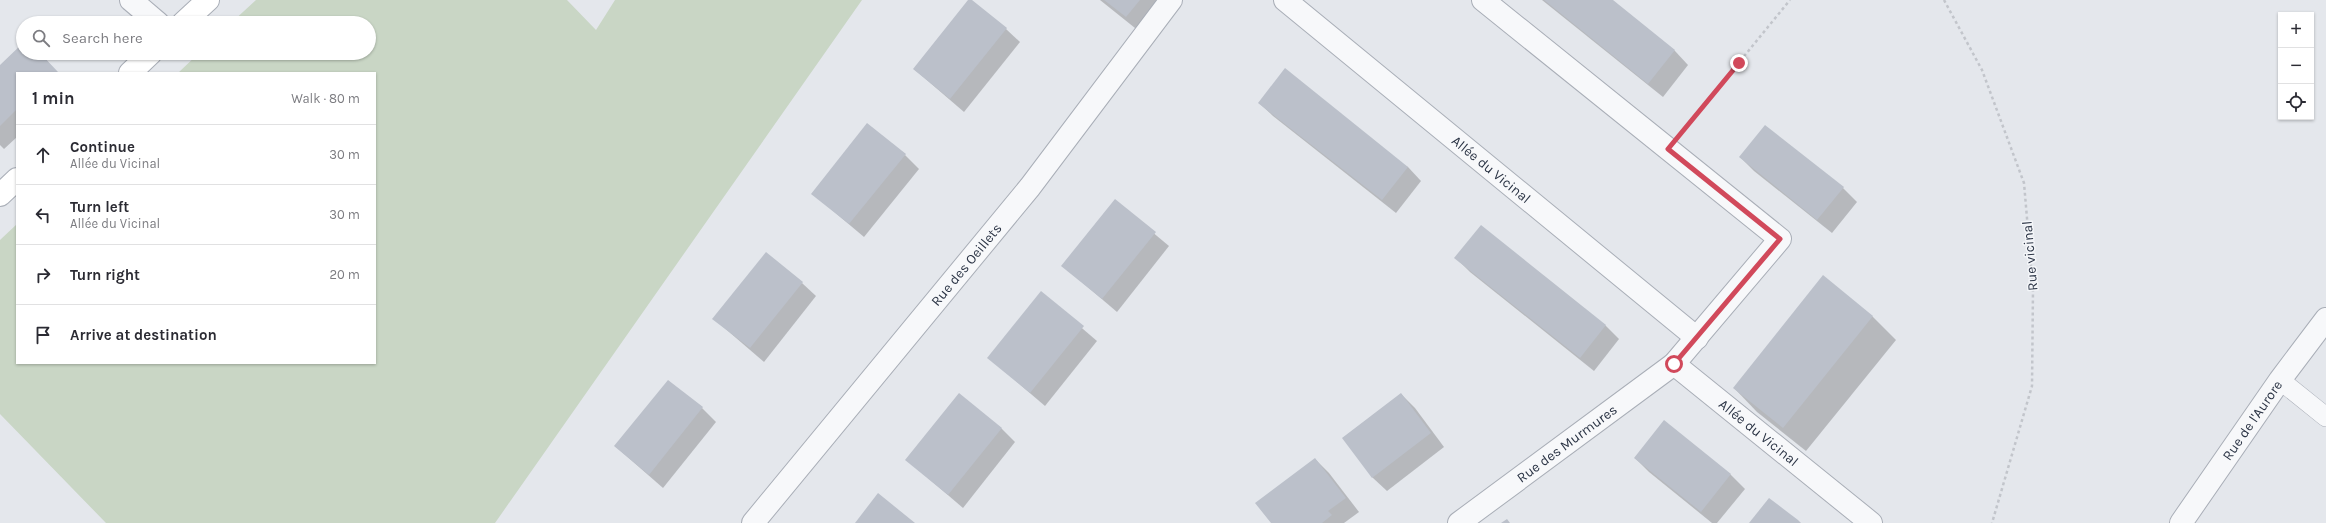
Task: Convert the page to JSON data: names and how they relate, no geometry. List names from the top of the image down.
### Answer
{
  "streets": {
    "street": [
      "Allée du Vicinal",
      "Rue des Oeillets",
      "Rue de l'Aurore",
      "Rue des Murmures"
    ],
    "path": ["Rue vicinal"]
  },
  "crossings": [
    ["Allée du Vicinal", "Rue des Murmures"]
  ],
  "page": {
    "map_buttons": ["+", "−"],
    "search": "Search here",
    "heading": ["1 min", "Walk · 80 m"],
    "list": [
      ["Continue", "Allée du Vicinal", "30 m"],
      ["Turn left", "Allée du Vicinal", "30 m"],
      ["Turn right", "20 m"],
      "Arrive at destination"
    ]
  }
}
